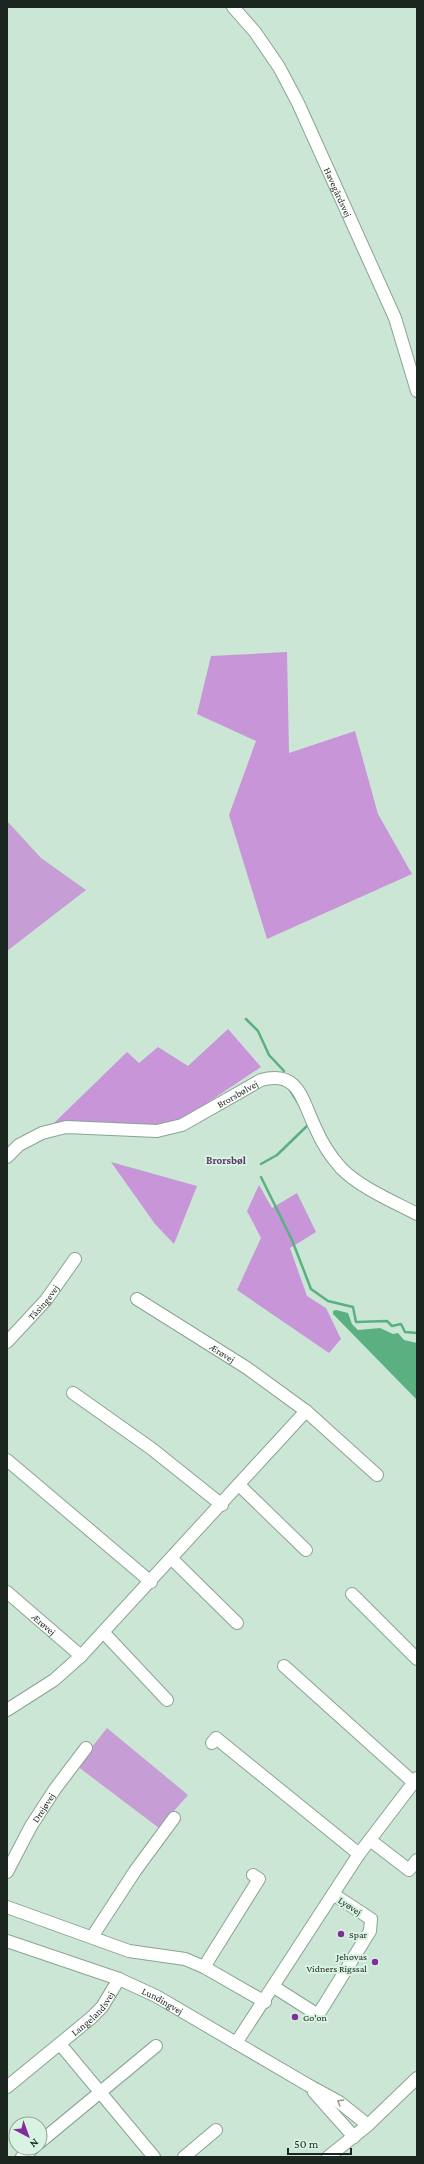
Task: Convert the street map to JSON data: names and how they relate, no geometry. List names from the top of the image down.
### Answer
{
  "streets": {
    "street": [
      "Havegårdsvej",
      "Brorsbølvej",
      "Tåsingevej",
      "Ærøvej",
      "Drejøvej",
      "Lyøvej",
      "Lundingvej",
      "Langelandsvej"
    ]
  },
  "crossings": [
    ["Lyøvej", "Lundingvej"],
    ["Lundingvej", "Langelandsvej"]
  ],
  "districts": ["Brorsbøl"],
  "places": ["Spar", "Jehovas Vidners Rigssal", "Go'on"],
  "scale_bar": "50 m",
  "north": "bottom right"
}
